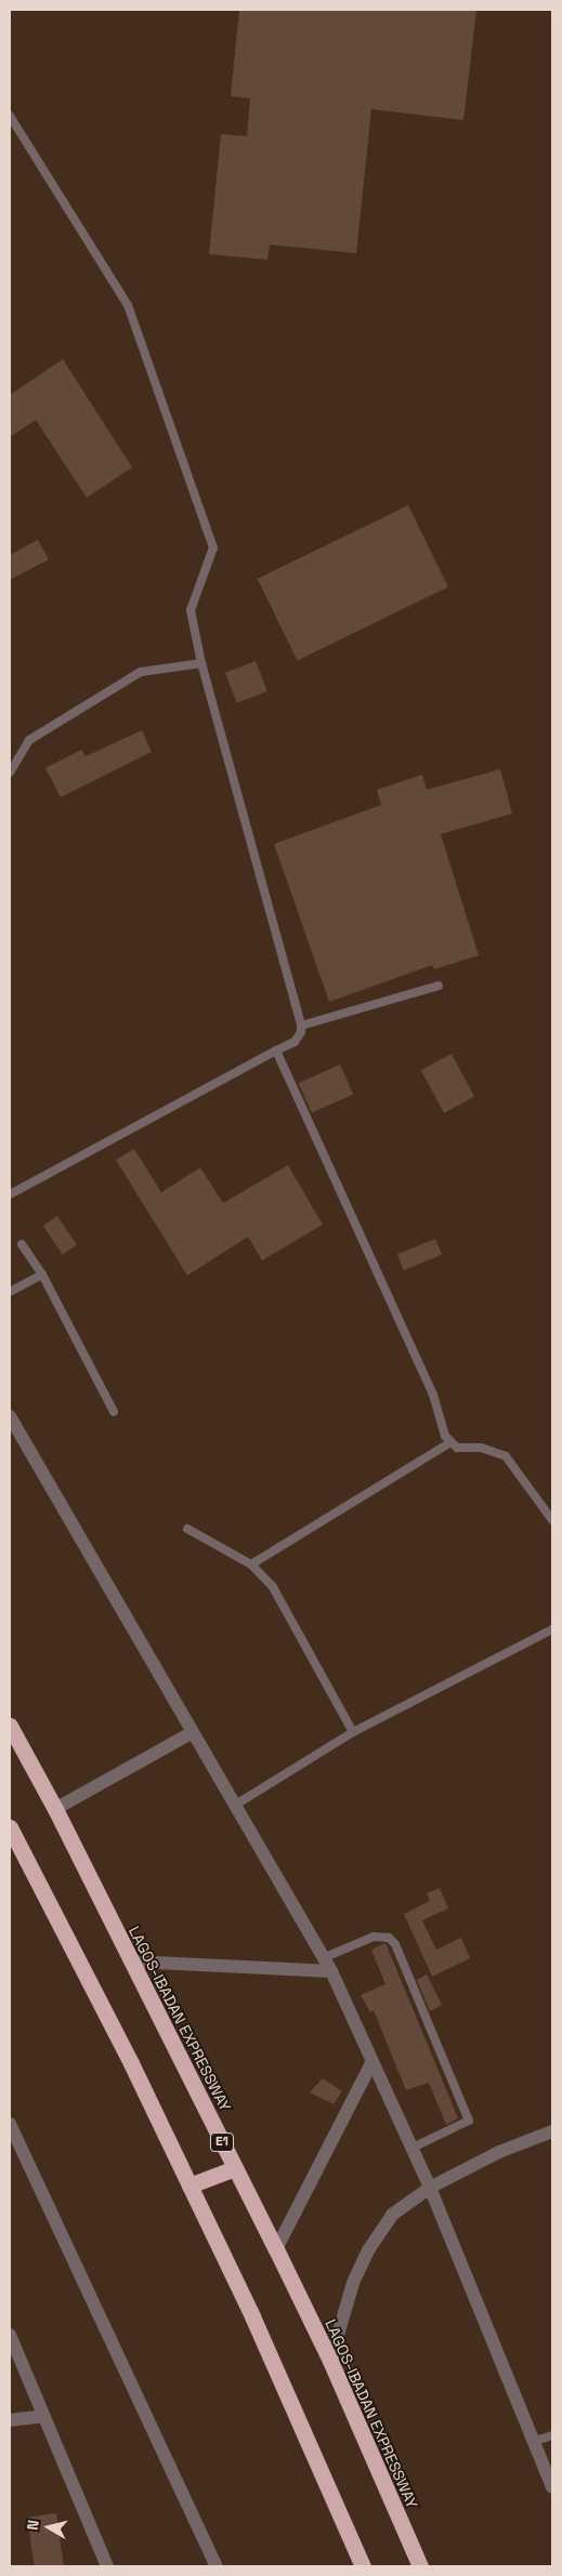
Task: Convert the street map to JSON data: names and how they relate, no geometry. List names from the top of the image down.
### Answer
{
  "streets": {
    "highway": ["LAGOS-IBADAN EXPRESSWAY", "E1"]
  },
  "north": "left"
}
